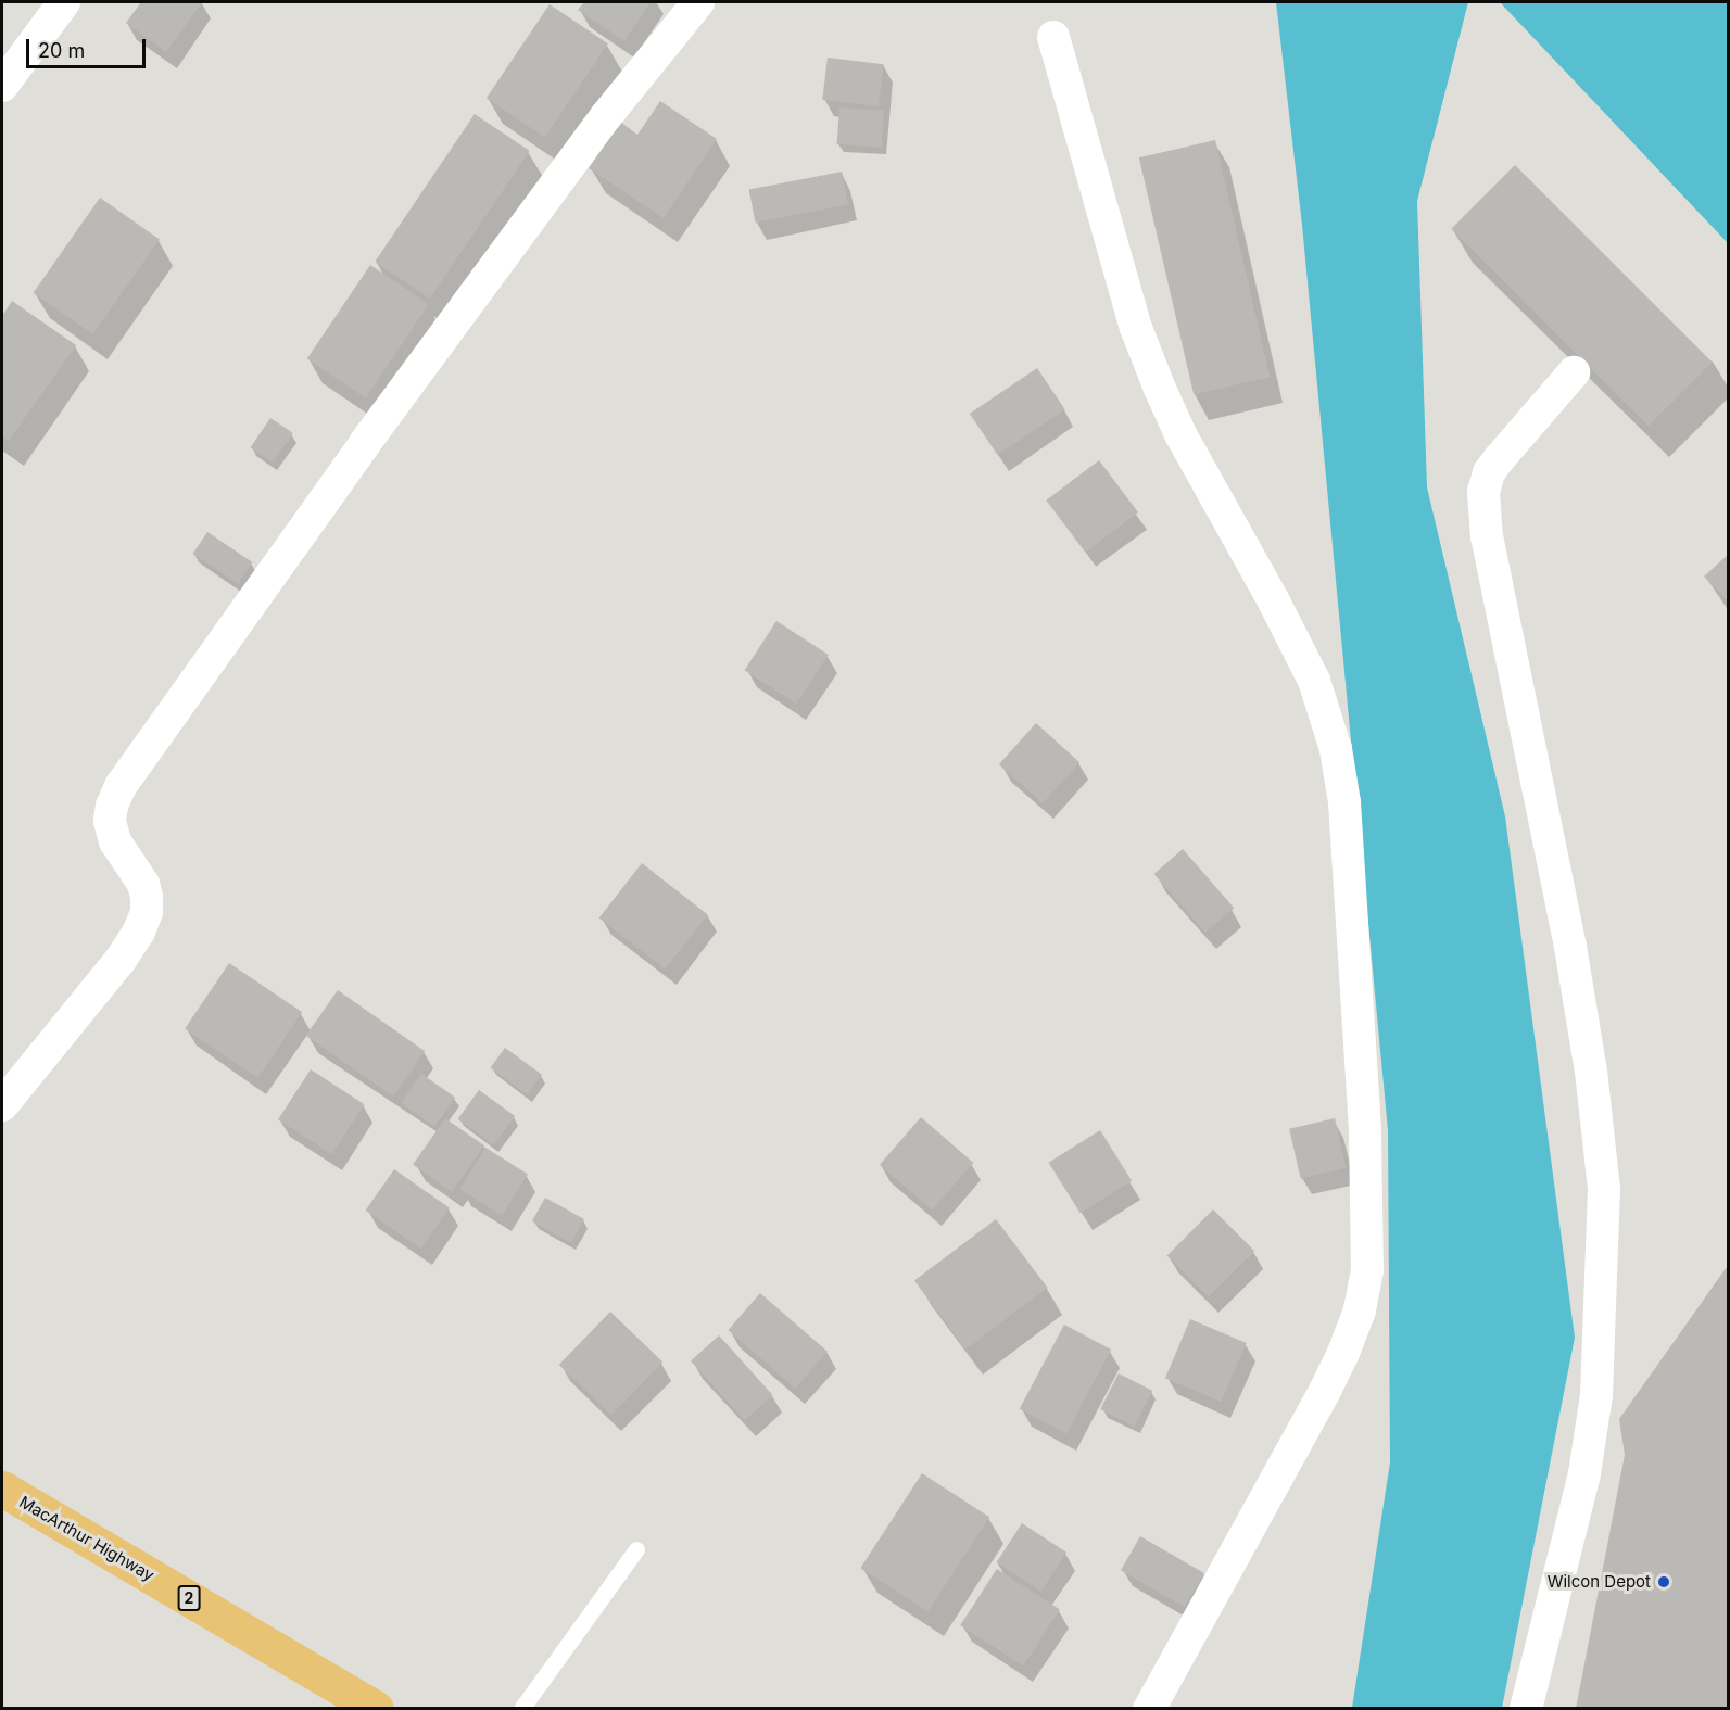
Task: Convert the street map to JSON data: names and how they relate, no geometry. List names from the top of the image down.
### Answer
{
  "streets": {
    "highway": ["MacArthur Highway", "2"]
  },
  "places": ["Wilcon Depot"],
  "scale_bar": "20 m"
}
